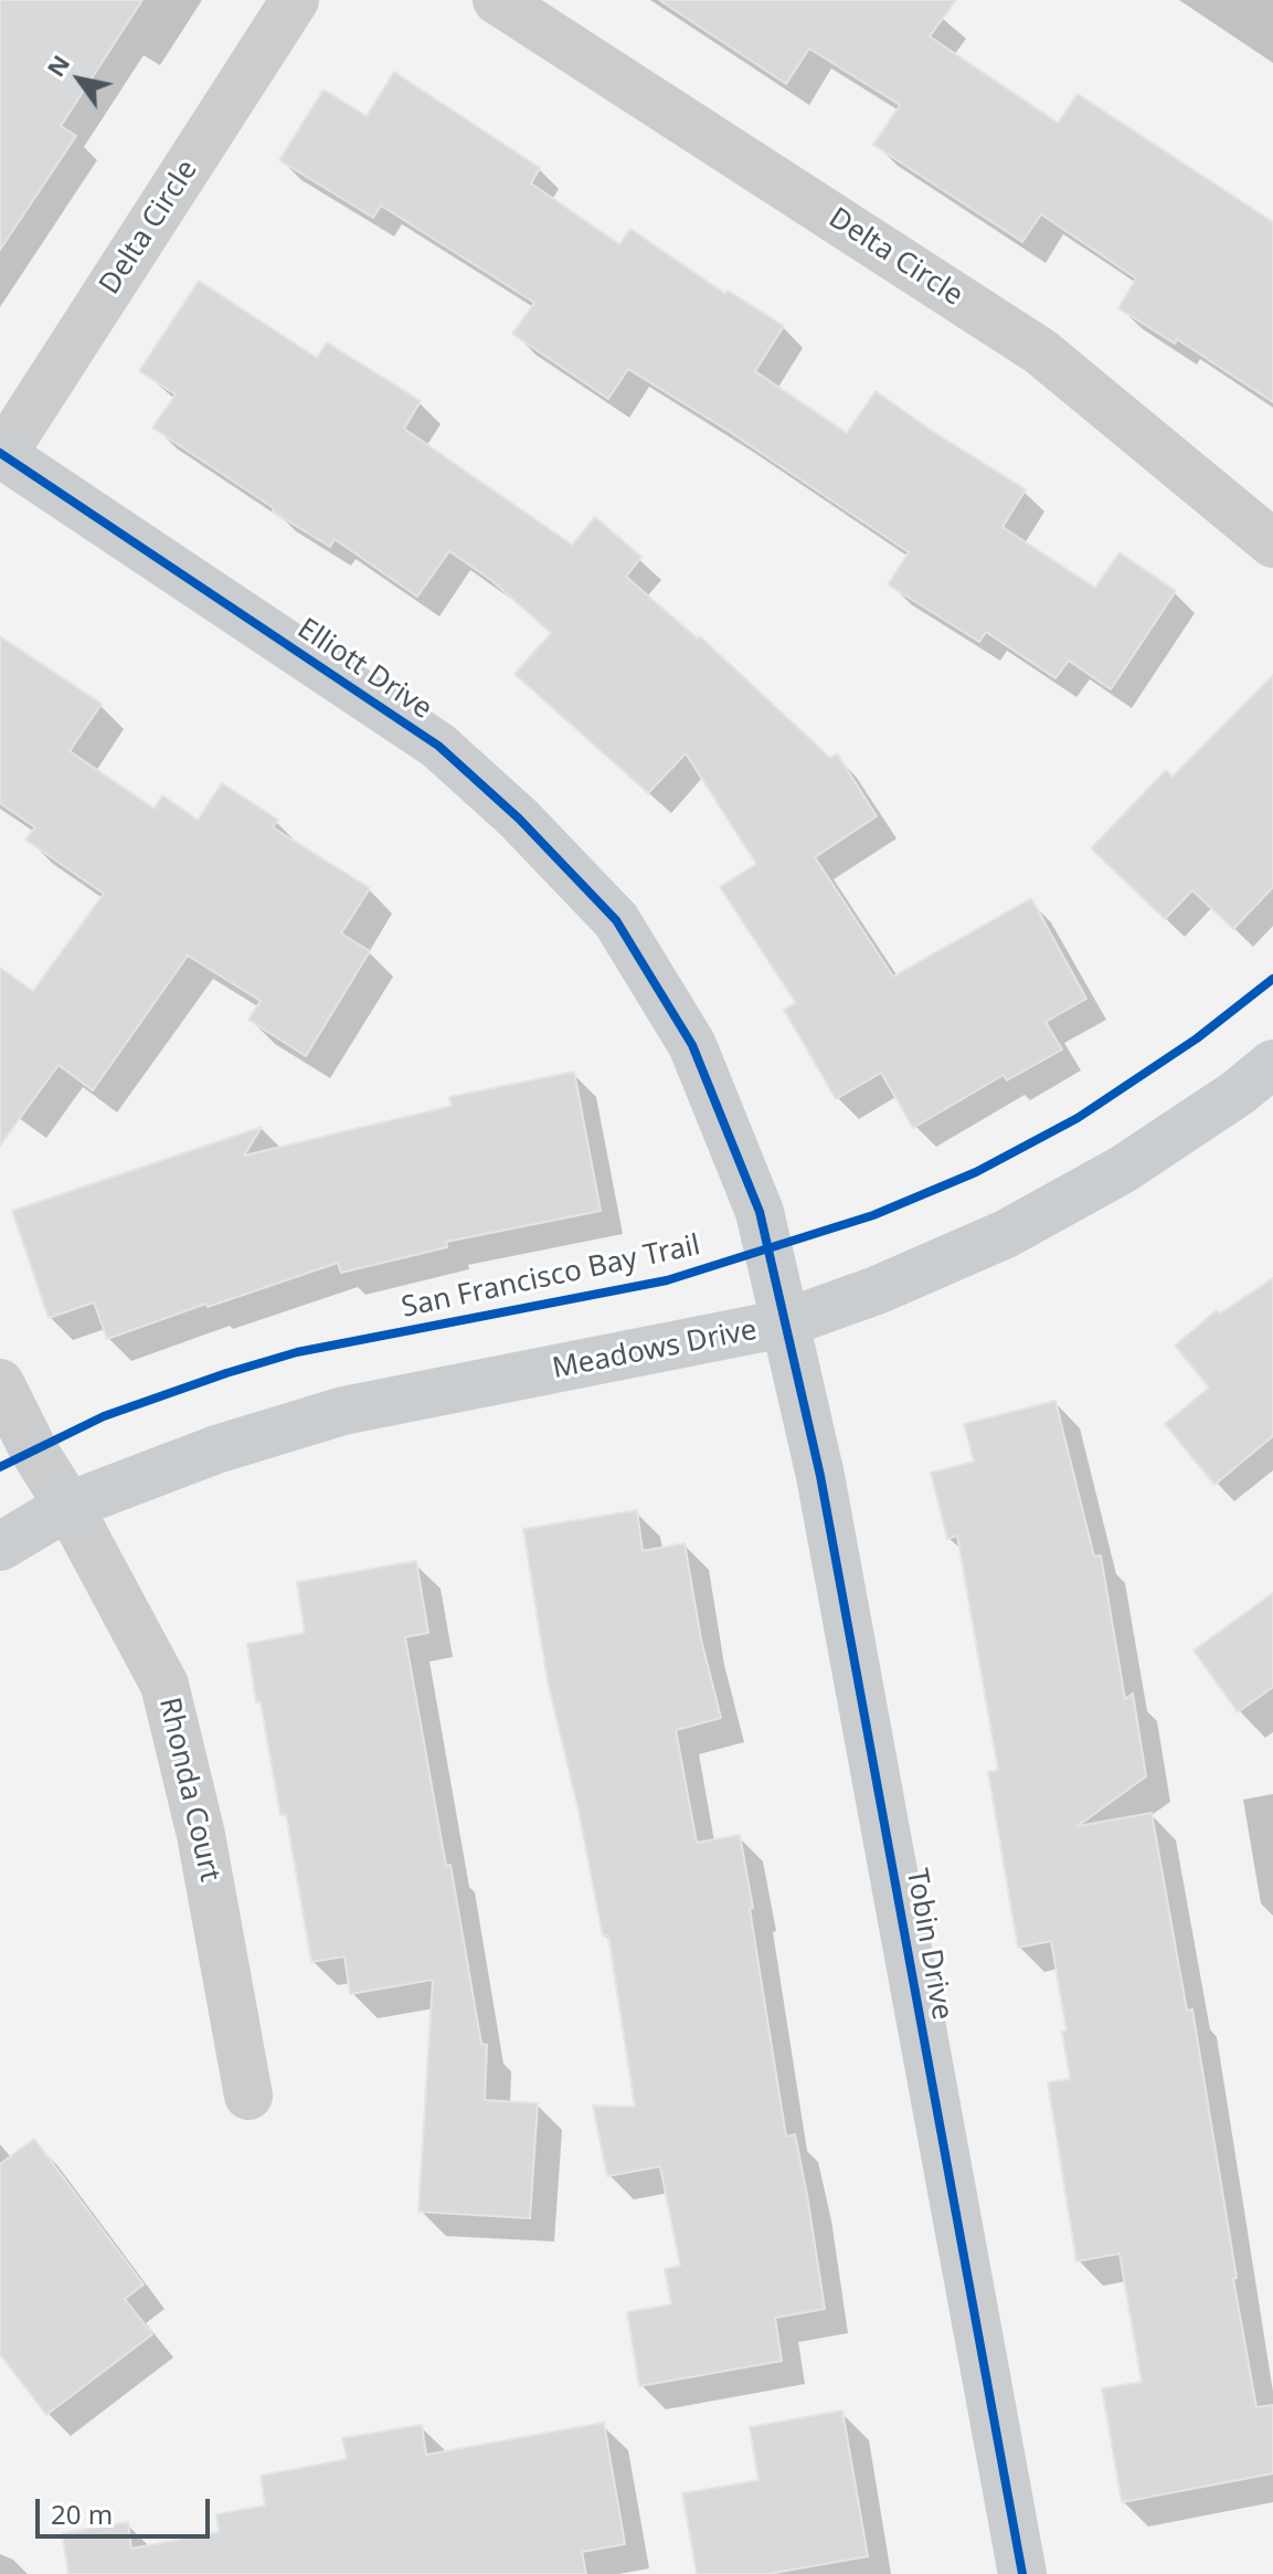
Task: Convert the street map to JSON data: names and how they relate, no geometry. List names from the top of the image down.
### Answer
{
  "streets": {
    "street": [
      "Delta Circle",
      "Elliott Drive",
      "Meadows Drive",
      "Rhonda Court",
      "Tobin Drive"
    ],
    "cycle path": ["San Francisco Bay Trail"]
  },
  "crossings": [
    ["Delta Circle", "Elliott Drive"],
    ["Elliott Drive", "Meadows Drive"],
    ["Elliott Drive", "Tobin Drive"],
    ["Meadows Drive", "Rhonda Court"],
    ["Meadows Drive", "Tobin Drive"]
  ],
  "scale_bar": "20 m",
  "north": "top left"
}
